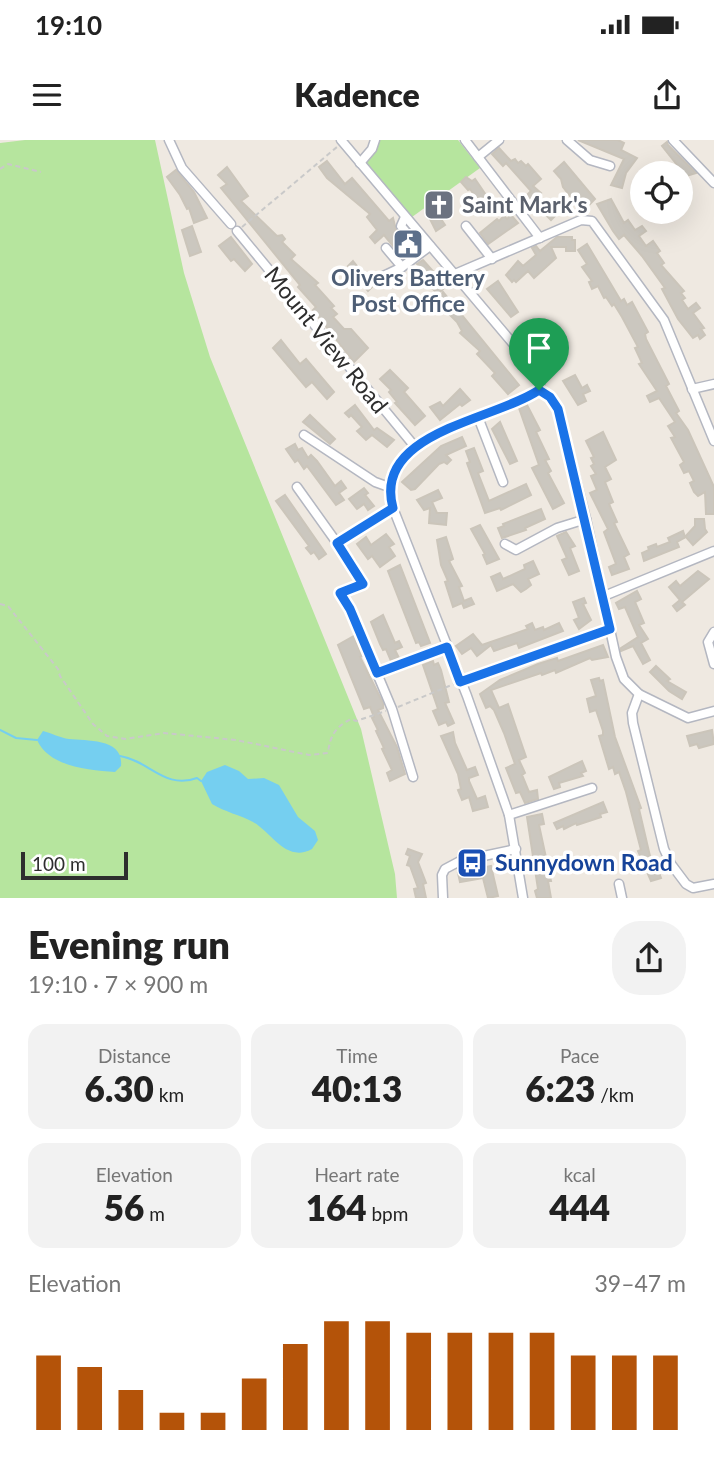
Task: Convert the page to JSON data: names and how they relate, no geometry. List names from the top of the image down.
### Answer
{
  "streets": {
    "street": ["Mount View Road"]
  },
  "places": {
    "church": ["Saint Mark's"],
    "public building": ["Olivers Battery Post Office"],
    "bus stop": ["Sunnydown Road"]
  },
  "scale_bar": "100 m",
  "page": {
    "status": "19:10",
    "header": "Kadence",
    "scale": "100 m",
    "heading": ["Evening run", "19:10 · 7 × 900 m"],
    "stats": [
      ["Distance", "6.30 km"],
      ["Time", "40:13"],
      ["Pace", "6:23 /km"],
      ["Elevation", "56 m"],
      ["Heart rate", "164 bpm"],
      ["kcal", "444"]
    ],
    "chart": ["Elevation", "39–47 m"]
  }
}
